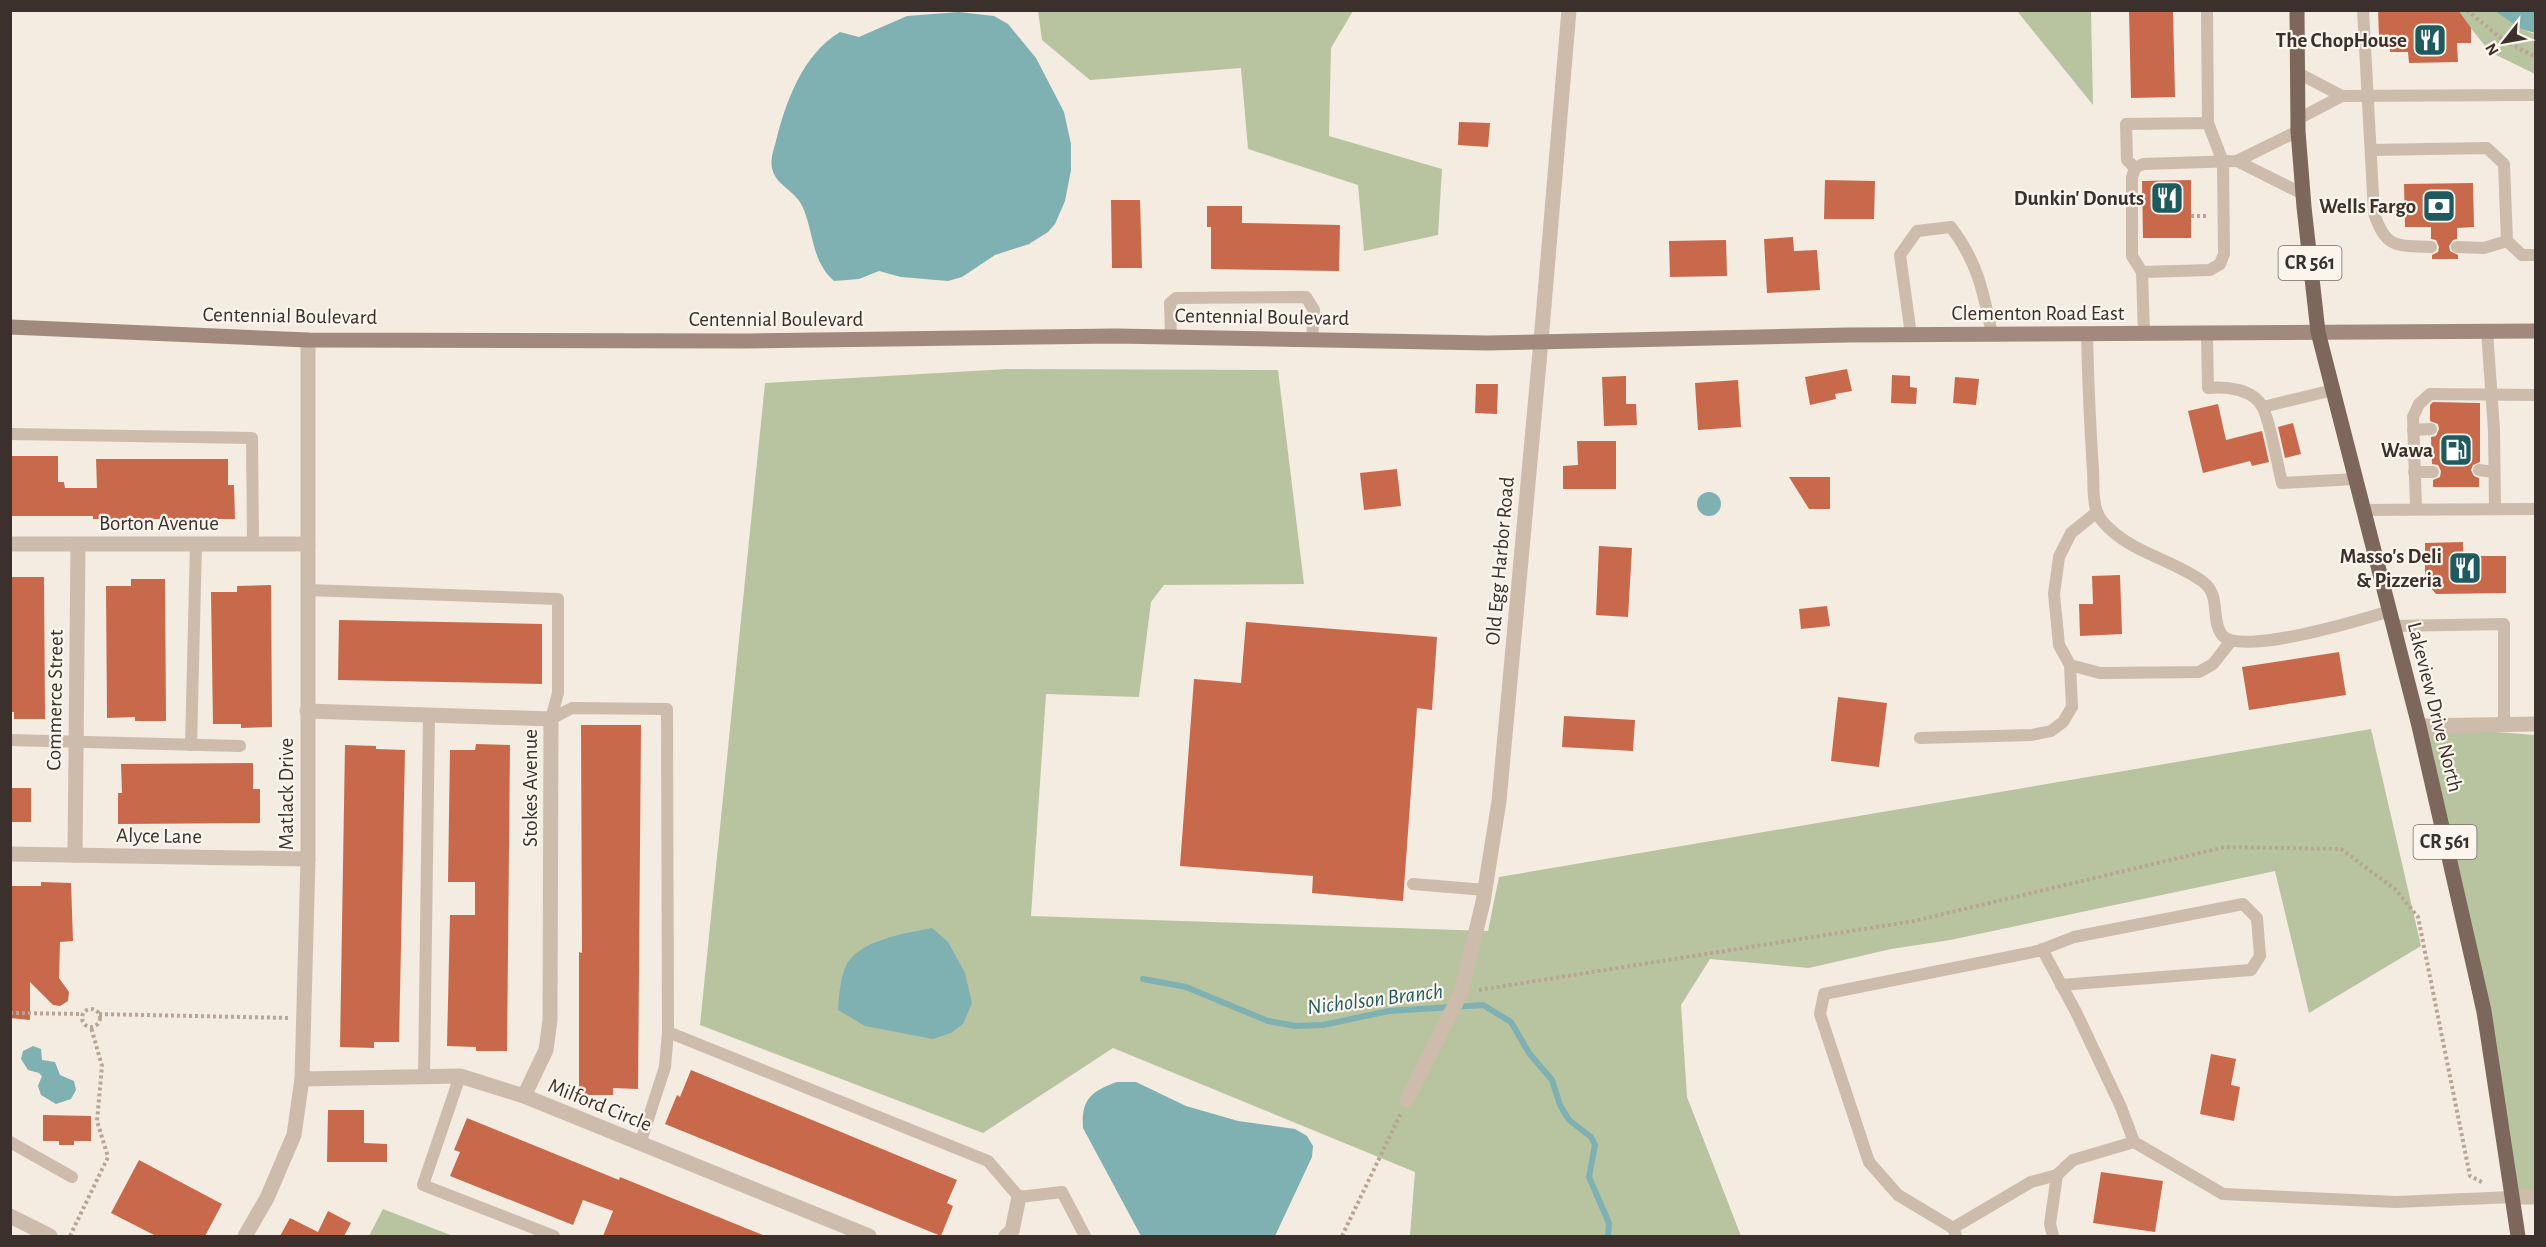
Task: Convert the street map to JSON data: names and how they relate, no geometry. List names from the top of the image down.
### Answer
{
  "streets": {
    "main road": [
      "CR 561",
      "Clementon Road East",
      "Centennial Boulevard",
      "Lakeview Drive North"
    ],
    "street": [
      "Borton Avenue",
      "Old Egg Harbor Road",
      "Commerce Street",
      "Stokes Avenue",
      "Matlack Drive",
      "Alyce Lane",
      "Milford Circle"
    ]
  },
  "crossings": [
    ["CR 561", "Clementon Road East"],
    ["CR 561", "Lakeview Drive North"],
    ["Clementon Road East", "Centennial Boulevard"],
    ["Clementon Road East", "Old Egg Harbor Road"],
    ["Clementon Road East", "Lakeview Drive North"],
    ["Centennial Boulevard", "Old Egg Harbor Road"],
    ["Centennial Boulevard", "Matlack Drive"],
    ["Borton Avenue", "Commerce Street"],
    ["Borton Avenue", "Matlack Drive"],
    ["Commerce Street", "Alyce Lane"],
    ["Stokes Avenue", "Matlack Drive"],
    ["Stokes Avenue", "Milford Circle"],
    ["Matlack Drive", "Alyce Lane"],
    ["Matlack Drive", "Milford Circle"]
  ],
  "water": ["Nicholson Branch"],
  "places": {
    "restaurant": ["The ChopHouse", "Dunkin' Donuts", "Masso's Deli & Pizzeria"],
    "bank": ["Wells Fargo"],
    "fuel station": ["Wawa"]
  },
  "north": "bottom left"
}
